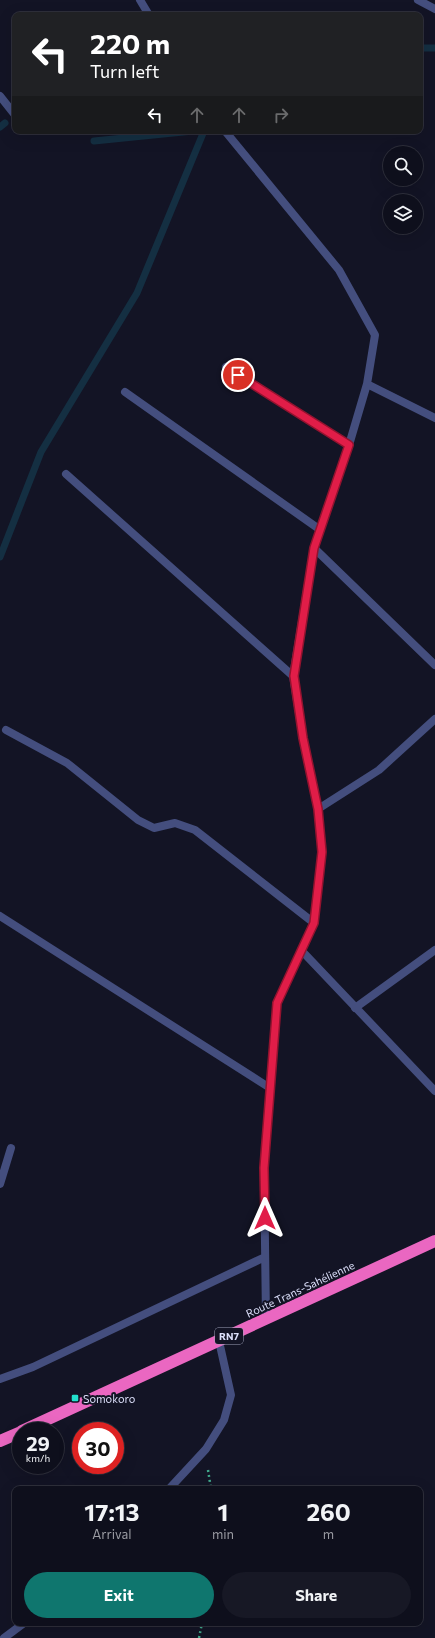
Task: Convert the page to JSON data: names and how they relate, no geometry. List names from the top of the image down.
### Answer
{
  "streets": {
    "highway": ["Route Trans-Sahélienne", "RN7"]
  },
  "places": {
    "transit": ["Somokoro"]
  },
  "page": {
    "turn": ["220 m", "Turn left"],
    "speed": "29 km/h",
    "limit": "30",
    "eta": [
      "17:13",
      "Arrival",
      "1",
      "min",
      "260",
      "m"
    ],
    "buttons": ["Exit", "Share"]
  }
}
